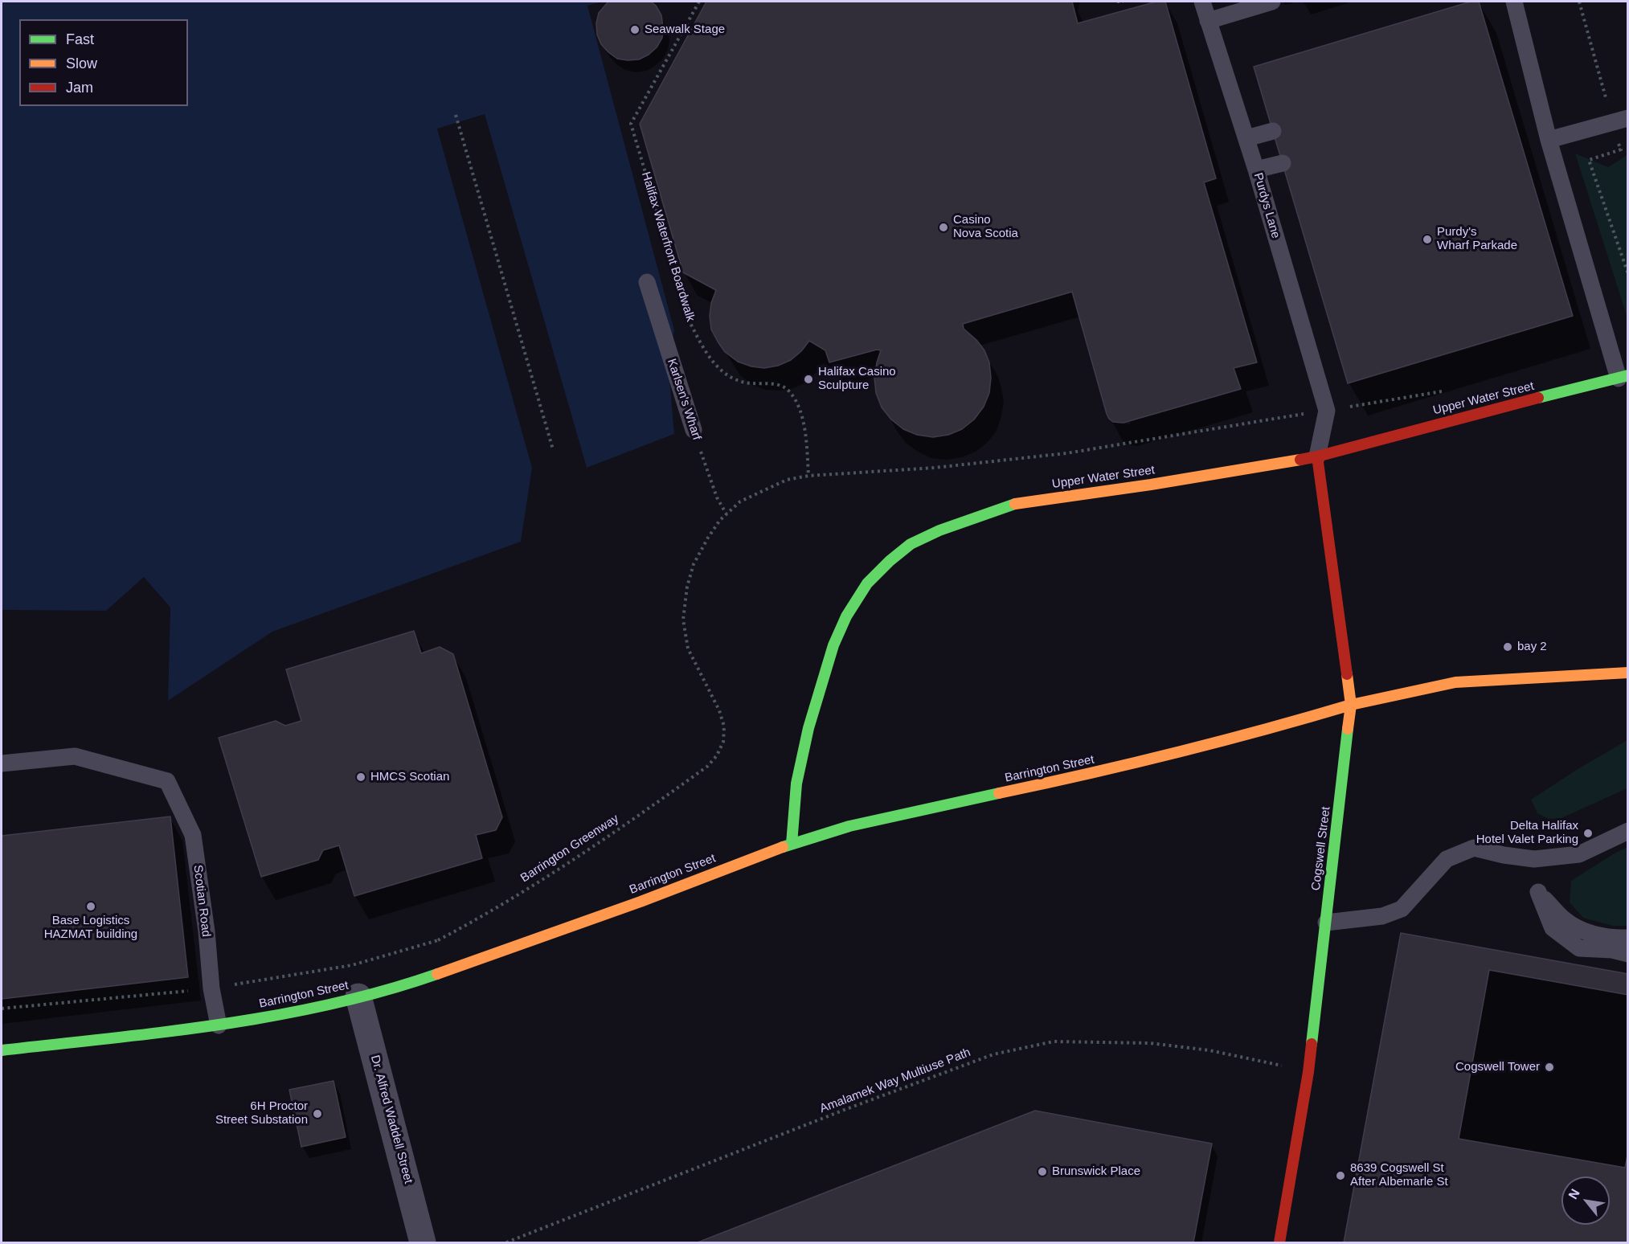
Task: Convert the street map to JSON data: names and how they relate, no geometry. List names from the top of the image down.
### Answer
{
  "streets": {
    "main road": ["Upper Water Street", "Barrington Street", "Cogswell Street"],
    "street": ["Dr. Alfred Waddell Street"],
    "lane": ["Purdys Lane", "Karlsen's Wharf", "Scotian Road"],
    "path": ["Halifax Waterfront Boardwalk", "Barrington Greenway", "Amalamek Way Multiuse Path"]
  },
  "crossings": [
    ["Purdys Lane", "Upper Water Street"],
    ["Purdys Lane", "Cogswell Street"],
    ["Upper Water Street", "Barrington Street"],
    ["Upper Water Street", "Cogswell Street"],
    ["Barrington Street", "Cogswell Street"],
    ["Barrington Street", "Scotian Road"],
    ["Barrington Street", "Dr. Alfred Waddell Street"],
    ["Cogswell Street", "Amalamek Way Multiuse Path"]
  ],
  "places": [
    "Seawalk Stage",
    "Casino Nova Scotia",
    "Purdy's Wharf Parkade",
    "Halifax Casino Sculpture",
    "bay 2",
    "HMCS Scotian",
    "Delta Halifax Hotel Valet Parking",
    "Base Logistics HAZMAT building",
    "Cogswell Tower",
    "6H Proctor Street Substation",
    "Brunswick Place",
    "8639 Cogswell St After Albemarle St"
  ],
  "legend": ["Fast", "Slow", "Jam"],
  "north": "top left"
}
